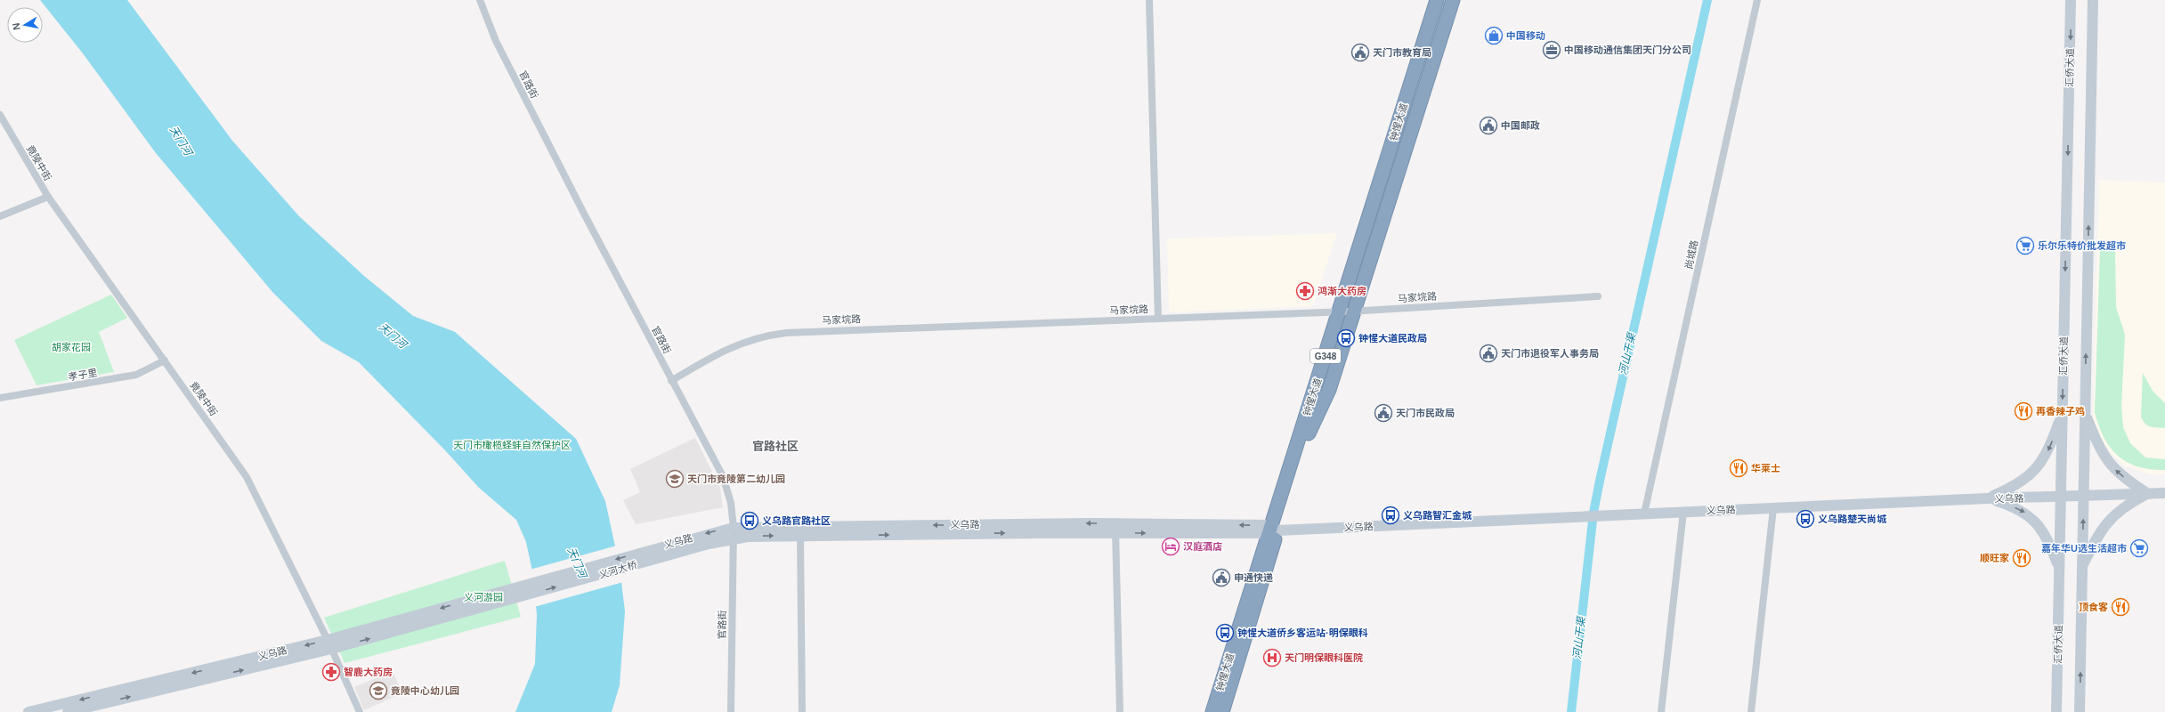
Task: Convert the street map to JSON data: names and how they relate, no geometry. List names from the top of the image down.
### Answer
{
  "streets": {
    "highway": ["钟惺大道", "G348"],
    "main road": ["汇侨大道", "义乌路", "义河大桥"],
    "street": [
      "官路街",
      "竟陵中街",
      "尚城路",
      "马家垸路",
      "孝子里"
    ]
  },
  "crossings": [
    ["汇侨大道", "义乌路"],
    ["官路街", "马家垸路"],
    ["官路街", "义乌路"],
    ["钟惺大道", "马家垸路"],
    ["钟惺大道", "义乌路"],
    ["竟陵中街", "孝子里"],
    ["竟陵中街", "义乌路"],
    ["尚城路", "义乌路"],
    ["义乌路", "义河大桥"]
  ],
  "districts": ["官路社区"],
  "water": ["天门河", "河山干渠"],
  "parks": ["胡家花园", "天门市橄榄蛏蚌自然保护区", "义河游园"],
  "places": {
    "shop": ["中国移动"],
    "office": ["中国移动通信集团天门分公司"],
    "public building": [
      "天门市教育局",
      "中国邮政",
      "天门市退役军人事务局",
      "天门市民政局",
      "申通快递"
    ],
    "supermarket": ["乐尔乐特价批发超市", "嘉年华U选生活超市"],
    "pharmacy": ["鸿渐大药房", "智鹿大药房"],
    "bus stop": [
      "钟惺大道民政局",
      "义乌路智汇金城",
      "义乌路楚天尚城",
      "义乌路官路社区",
      "钟惺大道侨乡客运站·明保眼科"
    ],
    "restaurant": [
      "再香辣子鸡",
      "华莱士",
      "顺旺家",
      "顶食客"
    ],
    "school or university": ["天门市竟陵第二幼儿园", "竟陵中心幼儿园"],
    "hotel": ["汉庭酒店"],
    "hospital": ["天门明保眼科医院"]
  },
  "north": "left"
}
